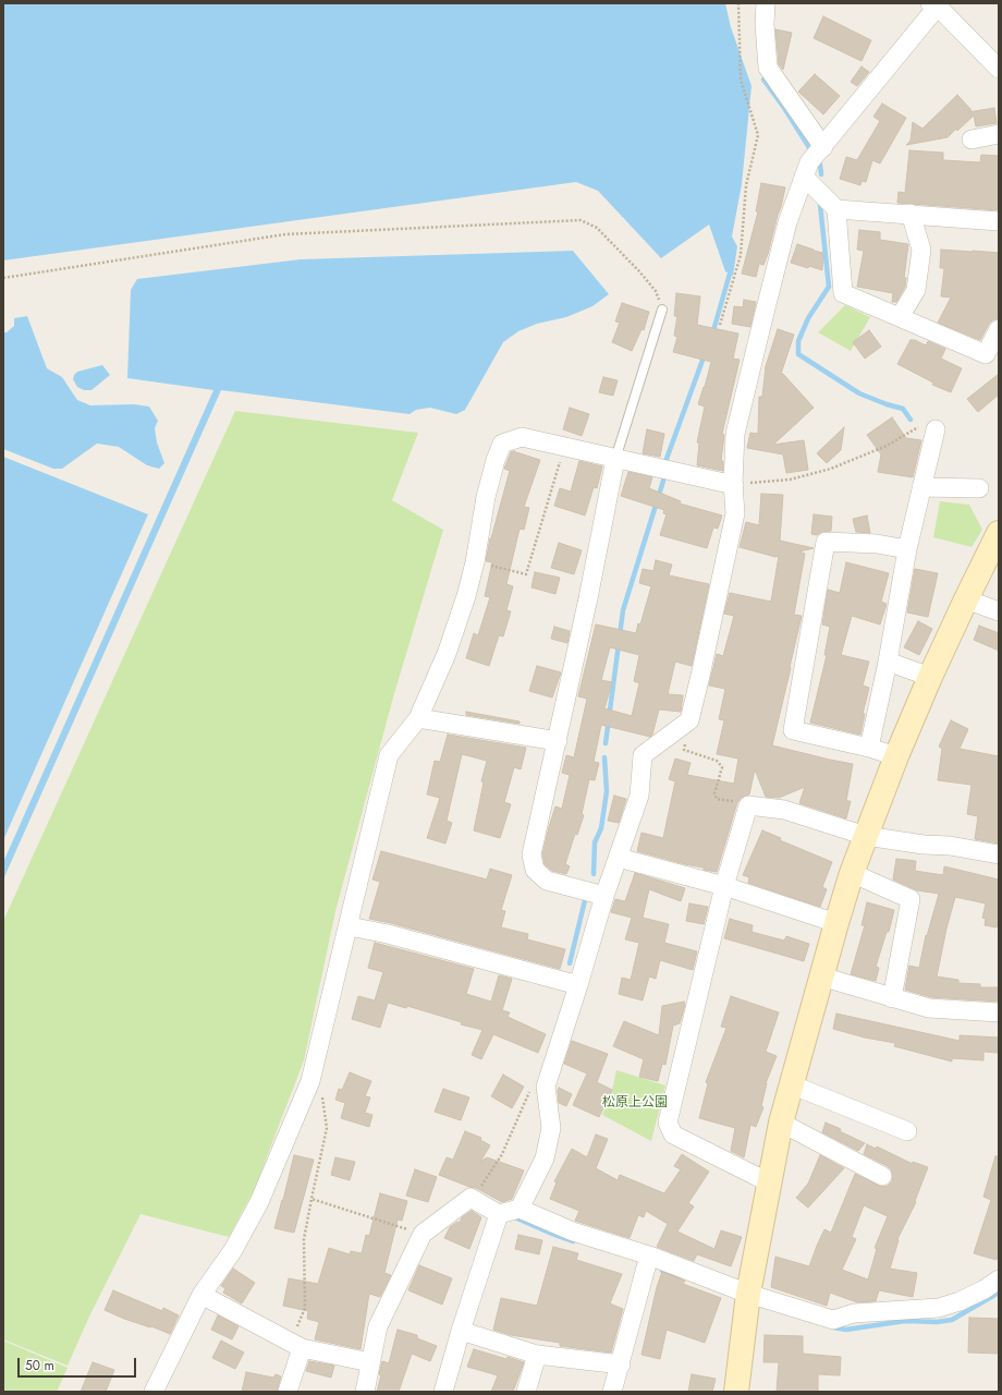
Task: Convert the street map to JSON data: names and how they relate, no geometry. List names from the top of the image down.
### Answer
{
  "parks": ["松原上公園"],
  "scale_bar": "50 m"
}
